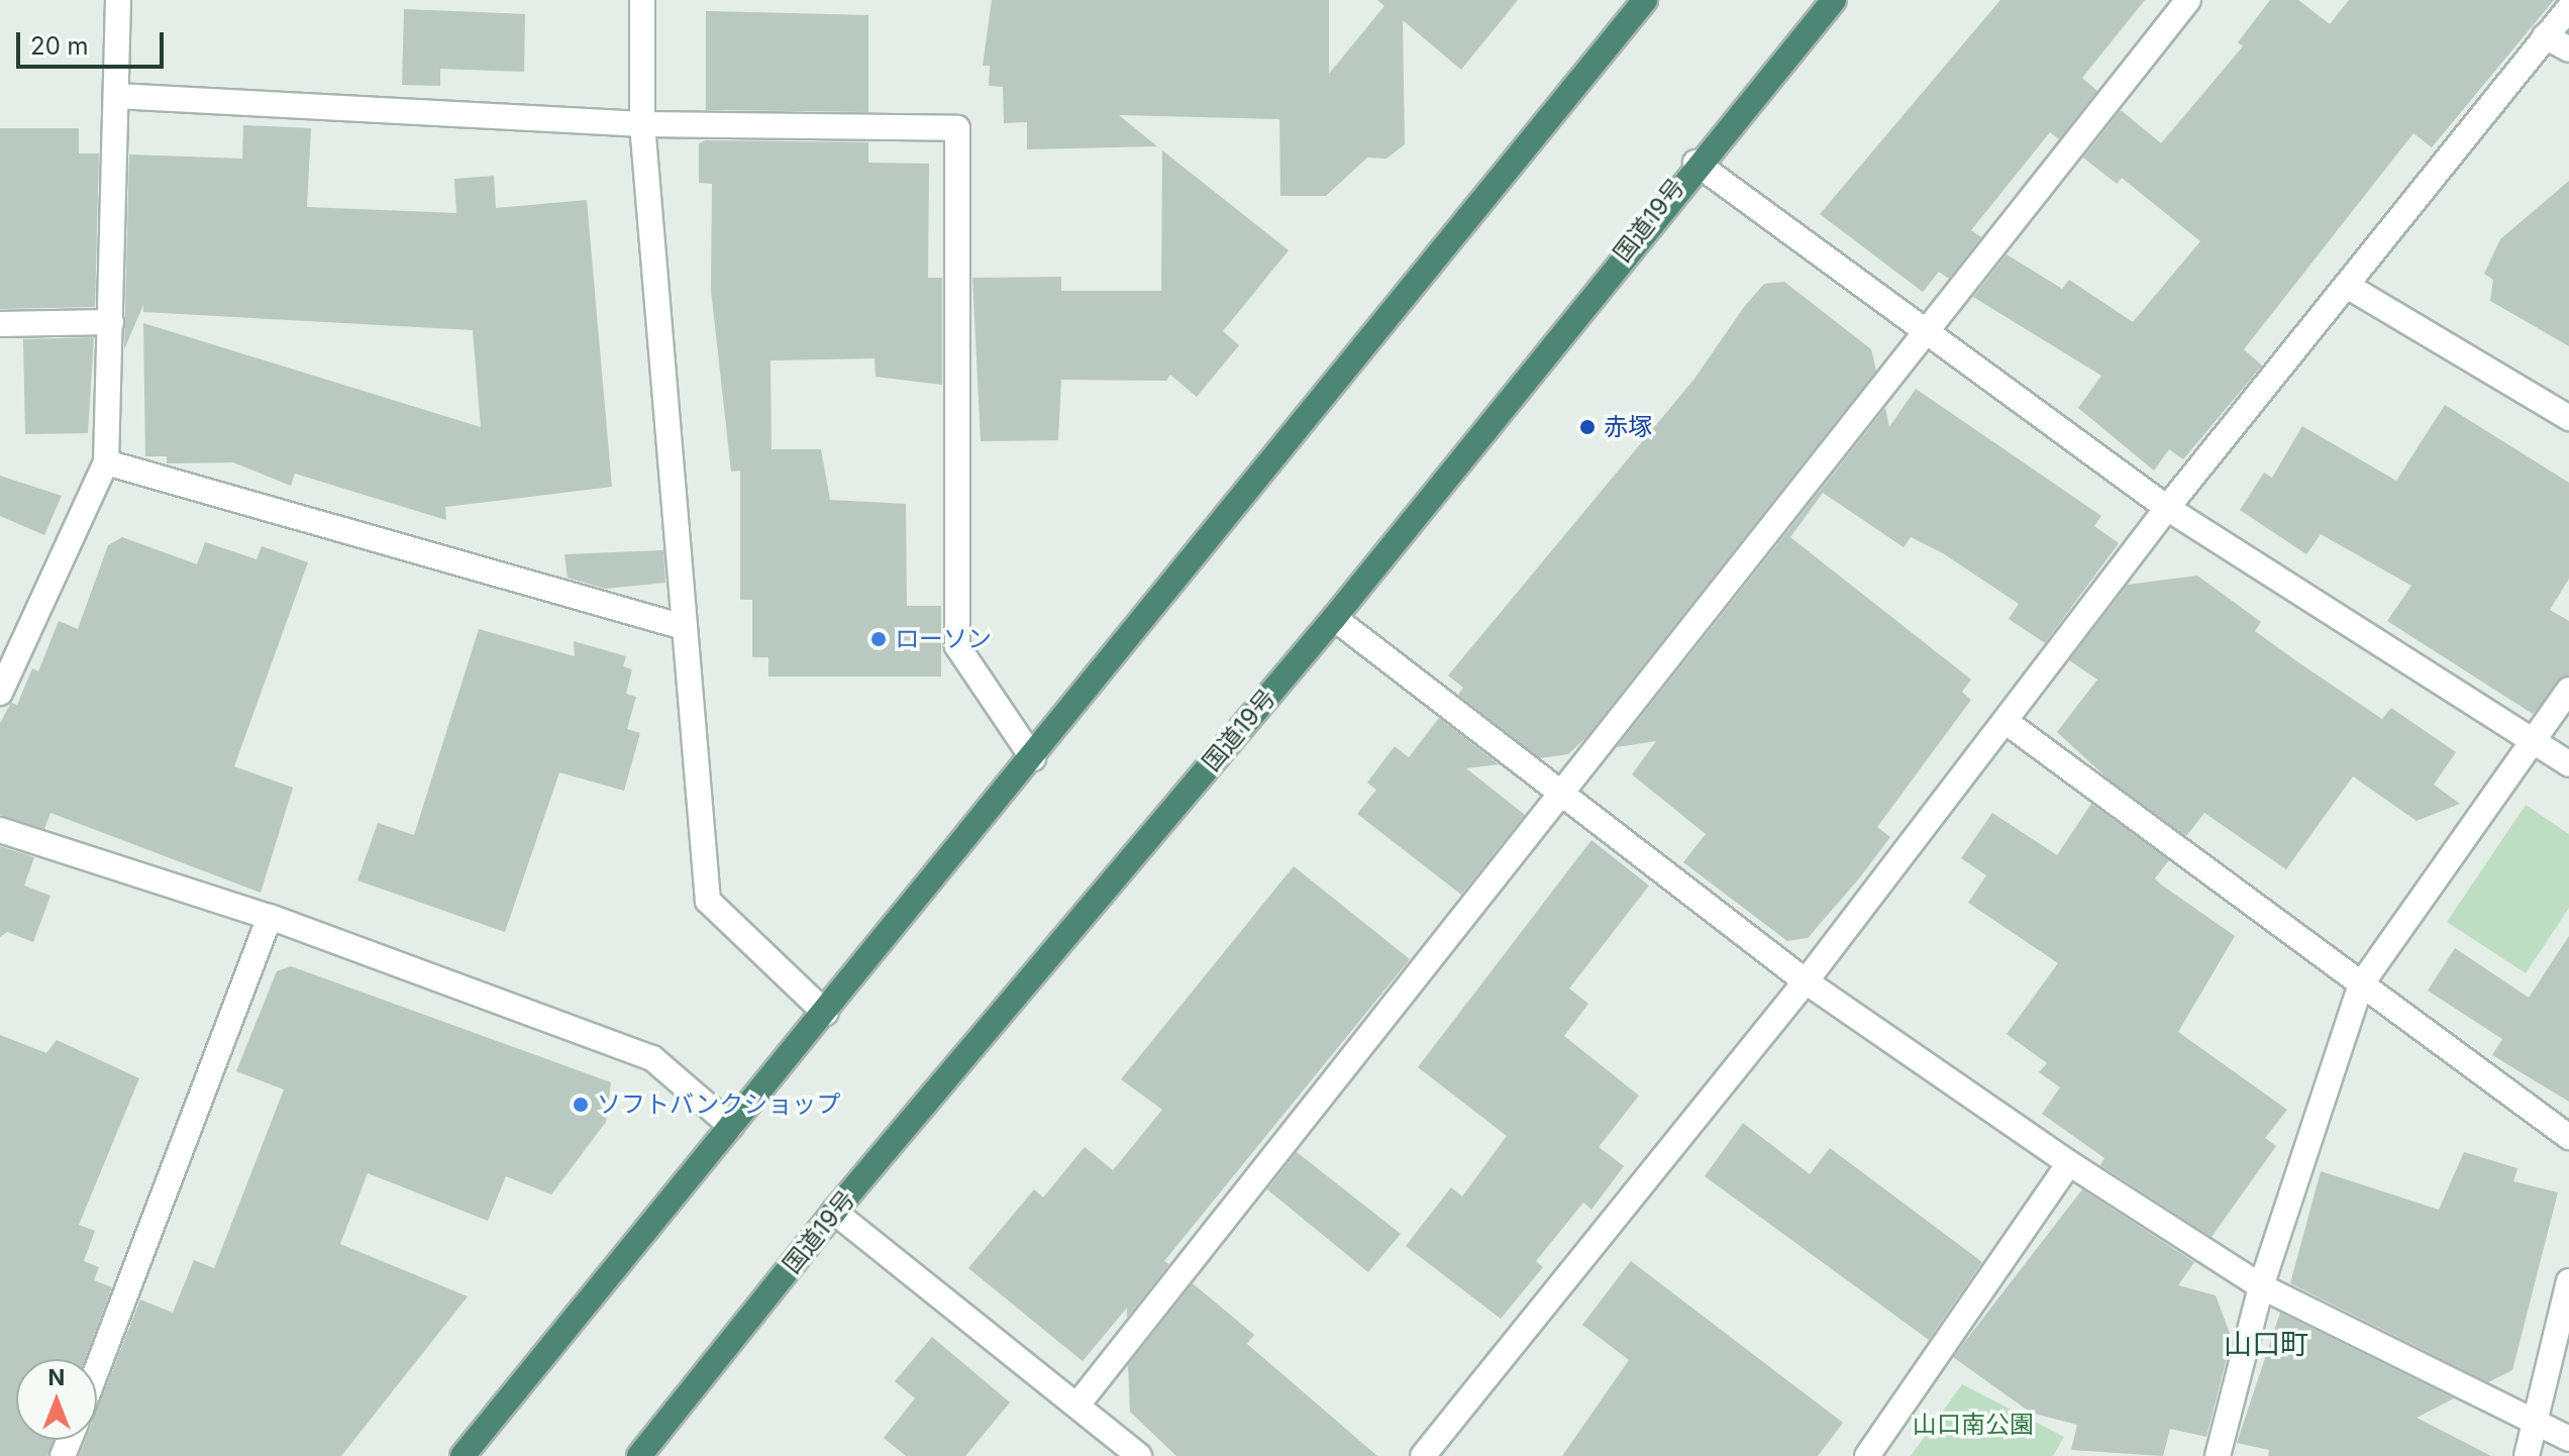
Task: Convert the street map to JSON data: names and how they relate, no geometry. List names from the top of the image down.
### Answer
{
  "streets": {
    "highway": ["国道19号"]
  },
  "districts": ["山口町"],
  "parks": ["山口南公園"],
  "places": ["赤塚", "ローソン", "ソフトバンクショップ"],
  "scale_bar": "20 m",
  "north": "top"
}
